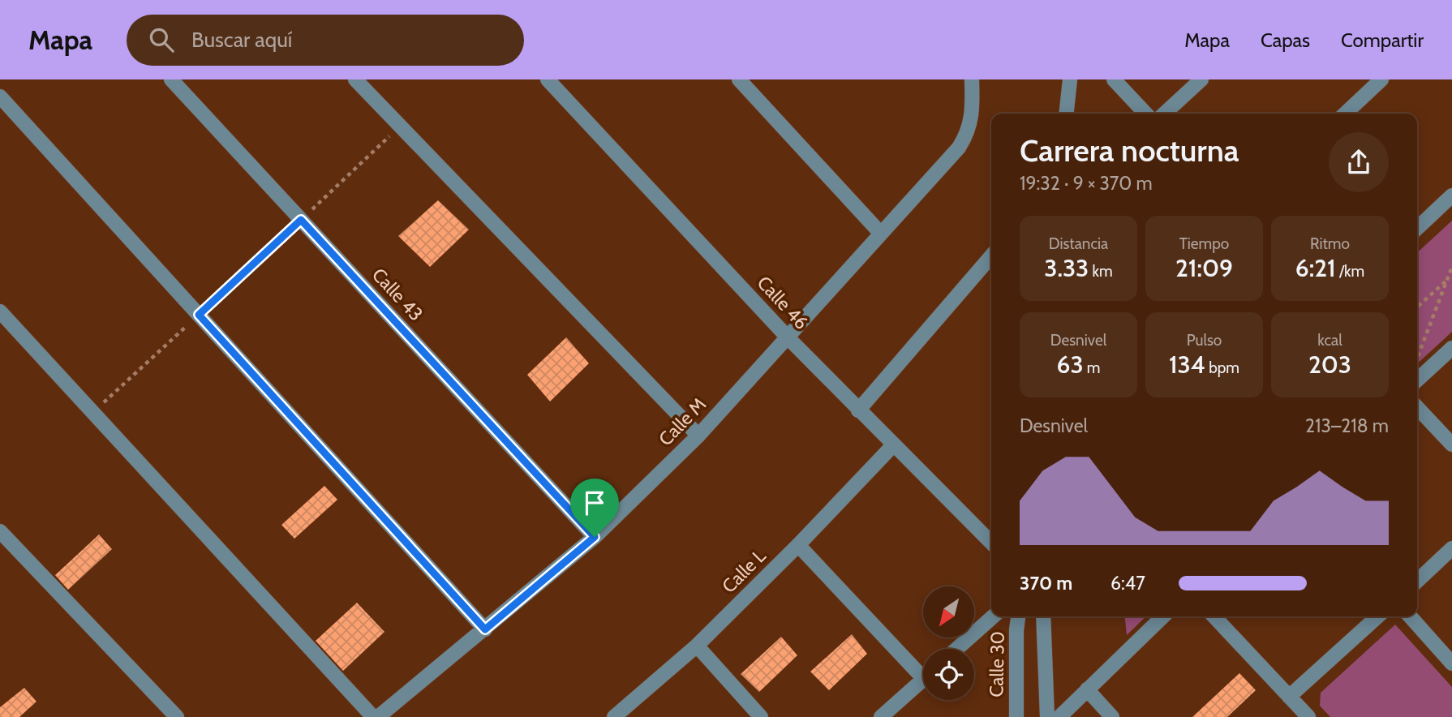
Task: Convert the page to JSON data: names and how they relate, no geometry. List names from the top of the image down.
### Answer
{
  "streets": {
    "street": [
      "Calle 43",
      "Calle 46",
      "Calle M",
      "Calle L",
      "Calle 30"
    ]
  },
  "crossings": [
    ["Calle 43", "Calle M"],
    ["Calle 46", "Calle M"],
    ["Calle 46", "Calle L"]
  ],
  "north": "bottom left",
  "page": {
    "header": "Mapa",
    "search": "Buscar aquí",
    "nav": ["Mapa", "Capas", "Compartir"],
    "heading": ["Carrera nocturna", "19:32 · 9 × 370 m"],
    "stats": [
      ["Distancia", "3.33 km"],
      ["Tiempo", "21:09"],
      ["Ritmo", "6:21 /km"],
      ["Desnivel", "63 m"],
      ["Pulso", "134 bpm"],
      ["kcal", "203"]
    ],
    "chart": ["Desnivel", "213–218 m"],
    "list": [
      {
        "name": "370 m",
        "note": "6:47"
      }
    ]
  }
}
